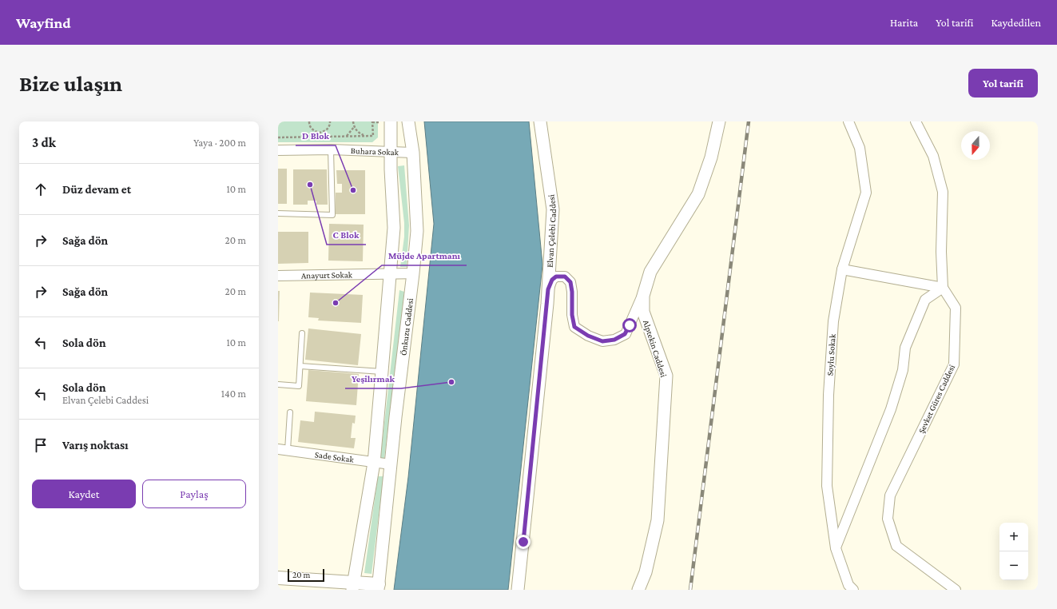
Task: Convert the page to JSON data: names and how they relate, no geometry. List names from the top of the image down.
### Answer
{
  "streets": {
    "street": [
      "Buhara Sokak",
      "Elvan Çelebi Caddesi",
      "Anayurt Sokak",
      "Önkuzu Caddesi",
      "Alptekin Caddesi",
      "Soylu Sokak",
      "Şevket Güres Caddesi",
      "Sade Sokak"
    ]
  },
  "crossings": [
    ["Buhara Sokak", "Önkuzu Caddesi"],
    ["Anayurt Sokak", "Önkuzu Caddesi"],
    ["Önkuzu Caddesi", "Sade Sokak"]
  ],
  "places": [
    "C Blok",
    "D Blok",
    "Müjde Apartmanı",
    "Yeşilırmak"
  ],
  "scale_bar": "20 m",
  "north": "bottom",
  "page": {
    "header": "Wayfind",
    "nav": ["Harita", "Yol tarifi", "Kaydedilen"],
    "buttons": [
      "Yol tarifi",
      ["Kaydet", "Paylaş"]
    ],
    "title": "Bize ulaşın",
    "heading": ["3 dk", "Yaya · 200 m"],
    "list": [
      ["Düz devam et", "10 m"],
      ["Sağa dön", "20 m"],
      ["Sağa dön", "20 m"],
      ["Sola dön", "10 m"],
      ["Sola dön", "Elvan Çelebi Caddesi", "140 m"],
      "Varış noktası"
    ],
    "map_buttons": ["+", "−"],
    "scale": "20 m"
  }
}
